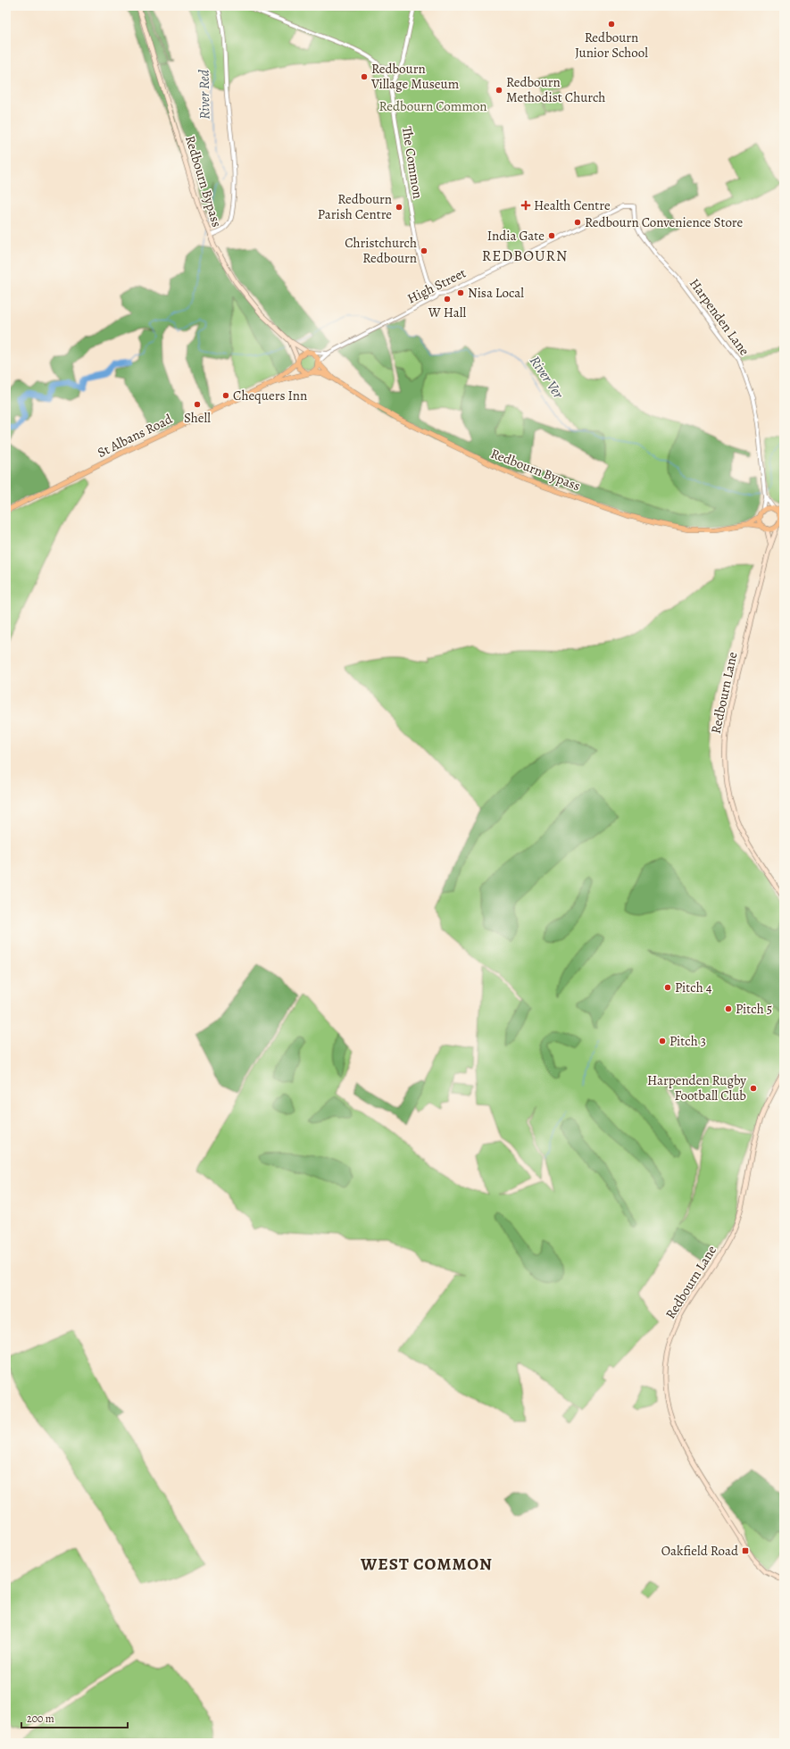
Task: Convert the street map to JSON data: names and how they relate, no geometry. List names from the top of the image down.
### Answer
{
  "streets": {
    "main road": ["Redbourn Bypass", "St Albans Road", "Redbourn Lane"],
    "street": ["The Common", "High Street", "Harpenden Lane"]
  },
  "crossings": [
    ["The Common", "High Street"],
    ["Redbourn Bypass", "High Street"],
    ["Redbourn Bypass", "Harpenden Lane"],
    ["Redbourn Bypass", "St Albans Road"],
    ["Redbourn Bypass", "Redbourn Lane"],
    ["High Street", "Harpenden Lane"],
    ["High Street", "St Albans Road"],
    ["Harpenden Lane", "Redbourn Lane"]
  ],
  "districts": ["REDBOURN", "WEST COMMON"],
  "water": ["River Red", "River Ver"],
  "parks": ["Redbourn Common"],
  "places": {
    "other": [
      "Redbourn Junior School",
      "Redbourn Village Museum",
      "Redbourn Methodist Church",
      "Redbourn Parish Centre",
      "Redbourn Convenience Store",
      "India Gate",
      "Christchurch Redbourn",
      "Nisa Local",
      "W Hall",
      "Chequers Inn",
      "Shell",
      "Pitch 4",
      "Pitch 5",
      "Pitch 3",
      "Harpenden Rugby Football Club"
    ],
    "health": ["Health Centre"],
    "transit": ["Oakfield Road"]
  },
  "scale_bar": "200 m"
}
